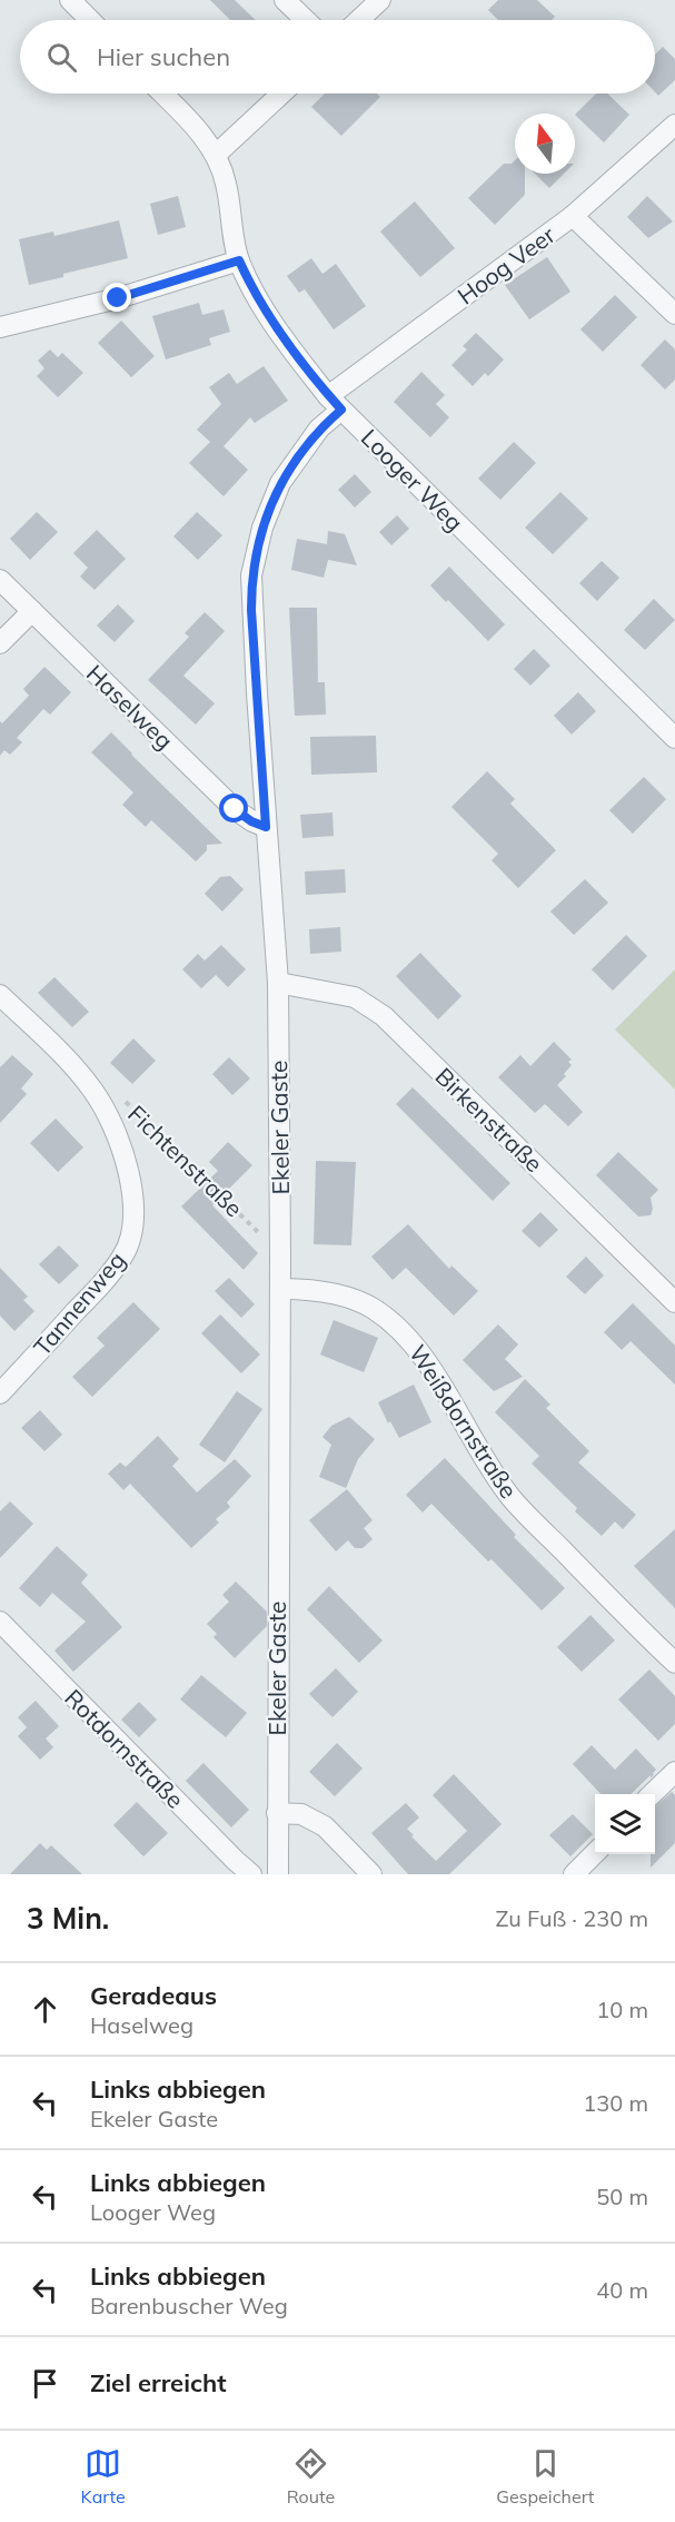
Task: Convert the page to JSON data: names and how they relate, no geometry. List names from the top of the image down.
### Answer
{
  "streets": {
    "street": [
      "Hoog Veer",
      "Looger Weg",
      "Haselweg",
      "Birkenstraße",
      "Ekeler Gaste",
      "Tannenweg",
      "Weißdornstraße",
      "Rotdornstraße"
    ],
    "path": ["Fichtenstraße"]
  },
  "crossings": [
    ["Hoog Veer", "Looger Weg"],
    ["Hoog Veer", "Ekeler Gaste"],
    ["Looger Weg", "Ekeler Gaste"],
    ["Haselweg", "Ekeler Gaste"],
    ["Birkenstraße", "Ekeler Gaste"],
    ["Ekeler Gaste", "Fichtenstraße"],
    ["Ekeler Gaste", "Weißdornstraße"],
    ["Fichtenstraße", "Tannenweg"]
  ],
  "north": "top",
  "page": {
    "search": "Hier suchen",
    "heading": ["3 Min.", "Zu Fuß · 230 m"],
    "list": [
      ["Geradeaus", "Haselweg", "10 m"],
      ["Links abbiegen", "Ekeler Gaste", "130 m"],
      ["Links abbiegen", "Looger Weg", "50 m"],
      ["Links abbiegen", "Barenbuscher Weg", "40 m"],
      "Ziel erreicht"
    ],
    "nav": ["Karte", "Route", "Gespeichert"]
  }
}
